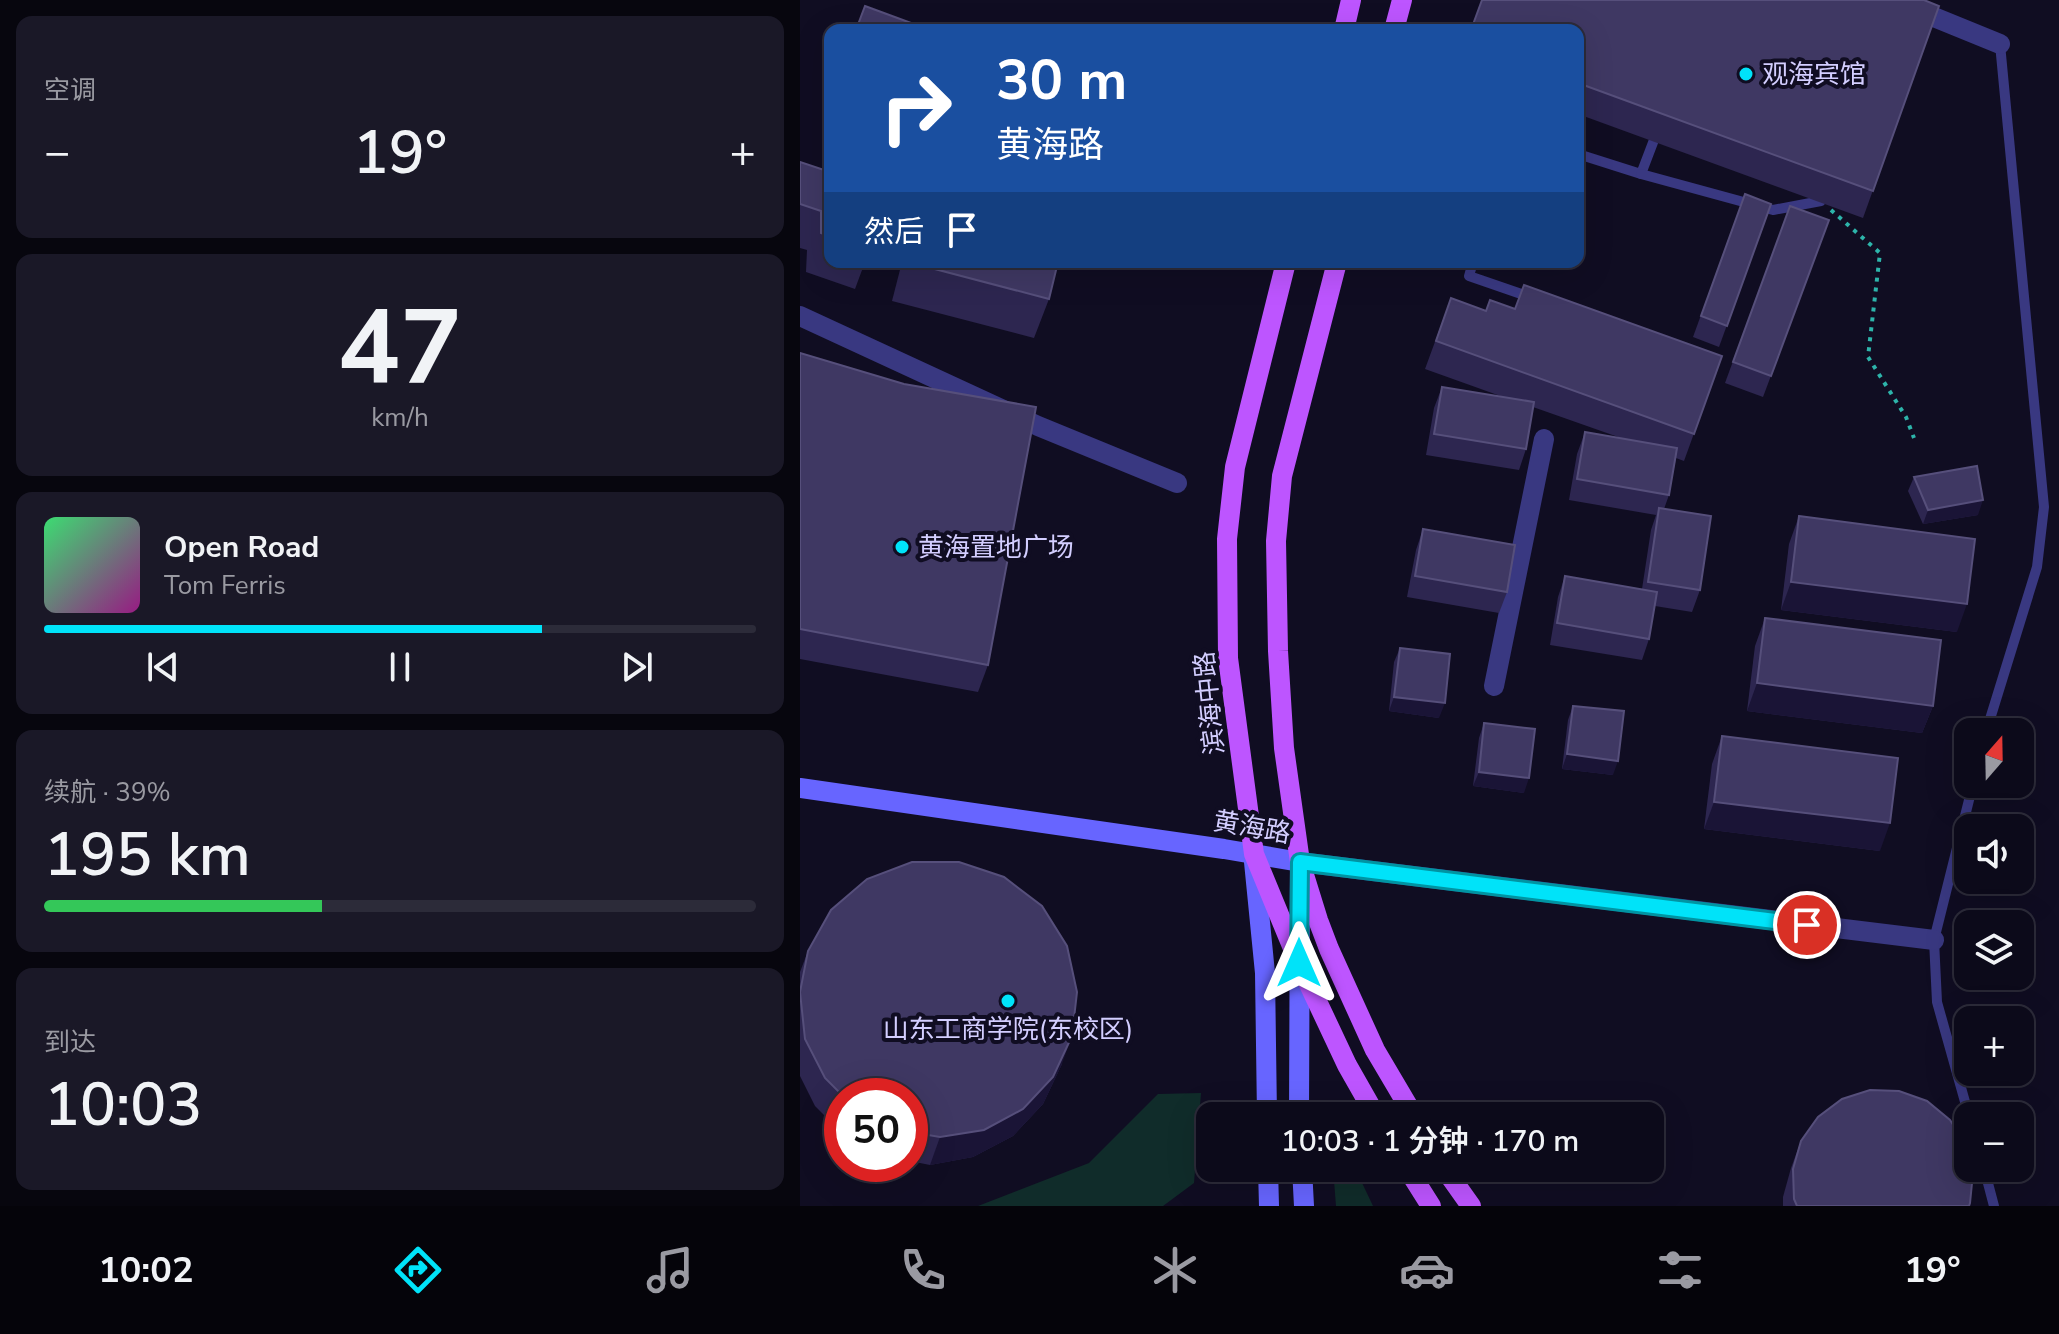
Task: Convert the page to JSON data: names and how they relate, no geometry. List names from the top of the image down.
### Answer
{
  "streets": {
    "main road": ["滨海中路", "黄海路"]
  },
  "crossings": [
    ["滨海中路", "黄海路"]
  ],
  "places": ["观海宾馆", "黄海置地广场", "山东工商学院(东校区)"],
  "north": "top",
  "page": {
    "tile": [
      "空调",
      ["47", "km/h"],
      ["续航 · 39%", "195 km"],
      ["到达", "10:03"]
    ],
    "turn": ["30 m", "黄海路"],
    "heat": ["−", "19°", "+"],
    "then": "然后",
    "song": ["Open Road", "Tom Ferris"],
    "map_buttons": ["+", "−"],
    "limit": "50",
    "trip": "10:03 · 1 分钟 · 170 m",
    "tabs": ["10:02", "19°"]
  }
}
